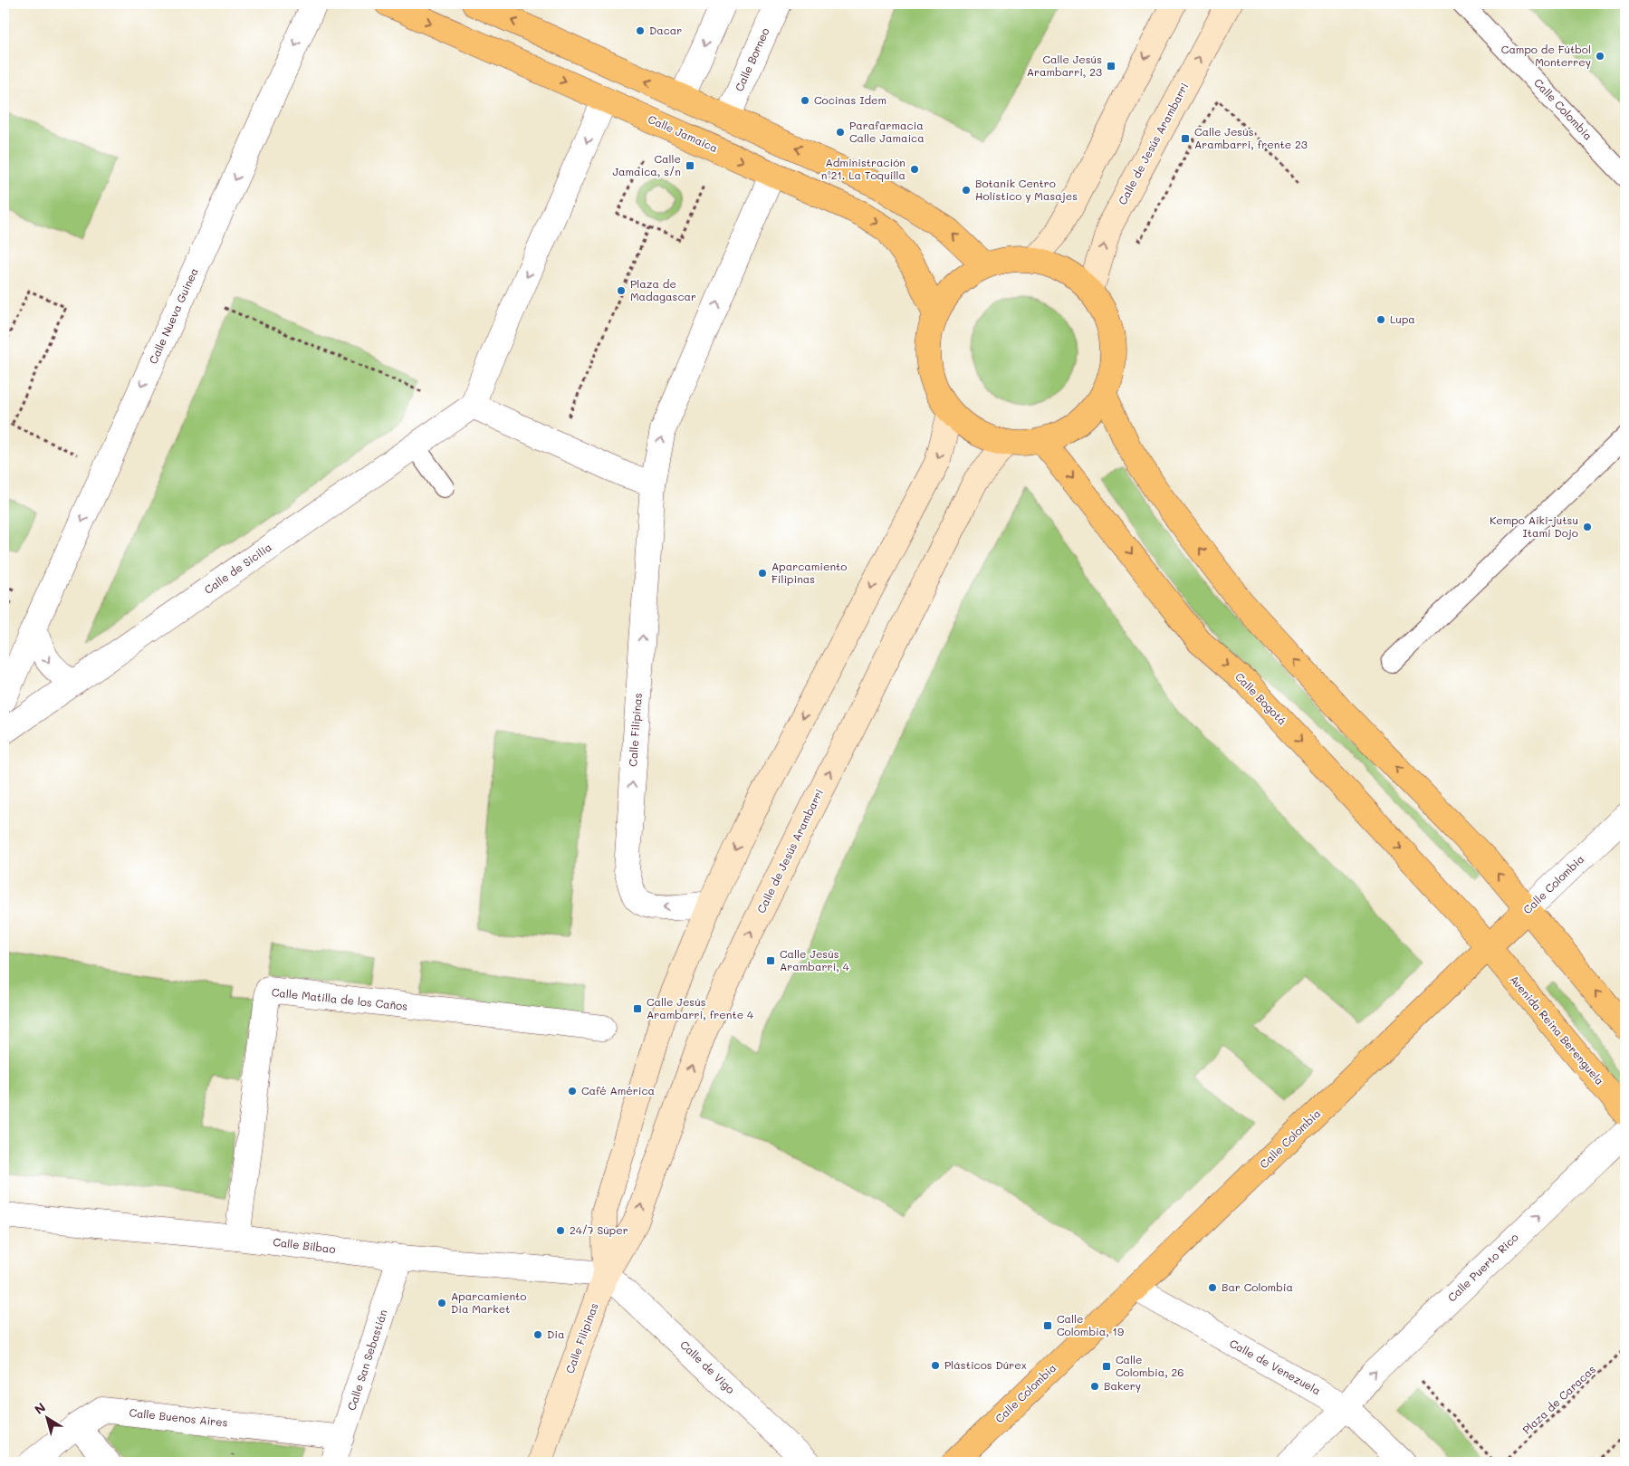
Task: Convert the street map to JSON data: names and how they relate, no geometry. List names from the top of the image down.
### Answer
{
  "streets": {
    "main road": [
      "Calle Colombia",
      "Calle Jamaica",
      "Calle de Jesús Arambarri",
      "Calle Bogotá",
      "Calle Filipinas",
      "Avenida Reina Berenguela"
    ],
    "street": [
      "Calle Borneo",
      "Calle Nueva Guinea",
      "Calle de Sicilia",
      "Calle Matilla de los Caños",
      "Calle Bilbao",
      "Calle Puerto Rico",
      "Calle San Sebastián",
      "Calle de Vigo",
      "Calle de Venezuela",
      "Calle Buenos Aires"
    ],
    "path": ["Plaza de Caracas"]
  },
  "crossings": [
    ["Calle Colombia", "Calle Bogotá"],
    ["Calle Colombia", "Avenida Reina Berenguela"],
    ["Calle Colombia", "Calle de Venezuela"],
    ["Calle de Jesús Arambarri", "Calle Filipinas"],
    ["Calle de Jesús Arambarri", "Calle Bilbao"],
    ["Calle de Jesús Arambarri", "Calle de Vigo"],
    ["Calle Bogotá", "Avenida Reina Berenguela"],
    ["Calle Filipinas", "Calle Bilbao"],
    ["Calle Filipinas", "Calle de Vigo"],
    ["Calle Matilla de los Caños", "Calle Bilbao"],
    ["Calle Bilbao", "Calle San Sebastián"],
    ["Calle Bilbao", "Calle de Vigo"],
    ["Calle Puerto Rico", "Calle de Venezuela"],
    ["Calle San Sebastián", "Calle Buenos Aires"]
  ],
  "one_way": ["Calle Nueva Guinea", "Calle Filipinas", "Calle Puerto Rico"],
  "places": {
    "other": [
      "Dacar",
      "Campo de Fútbol Monterrey",
      "Cocinas Idem",
      "Parafarmacia Calle Jamaica",
      "Administración nº21. La Toquilla",
      "Botanik Centro Holístico y Masajes",
      "Plaza de Madagascar",
      "Lupa",
      "Kempo Aiki-jutsu Itami Dojo",
      "Aparcamiento Filipinas",
      "Café América",
      "24/7 Súper",
      "Bar Colombia",
      "Aparcamiento Dia Market",
      "Dia",
      "Plásticos Dúrex",
      "Bakery"
    ],
    "transit": [
      "Calle Jesús Arambarri, 23",
      "Calle Jesús Arambarri, frente 23",
      "Calle Jamaica, s/n",
      "Calle Jesús Arambarri, 4",
      "Calle Jesús Arambarri, frente 4",
      "Calle Colombia, 19",
      "Calle Colombia, 26"
    ]
  },
  "north": "top left"
}
